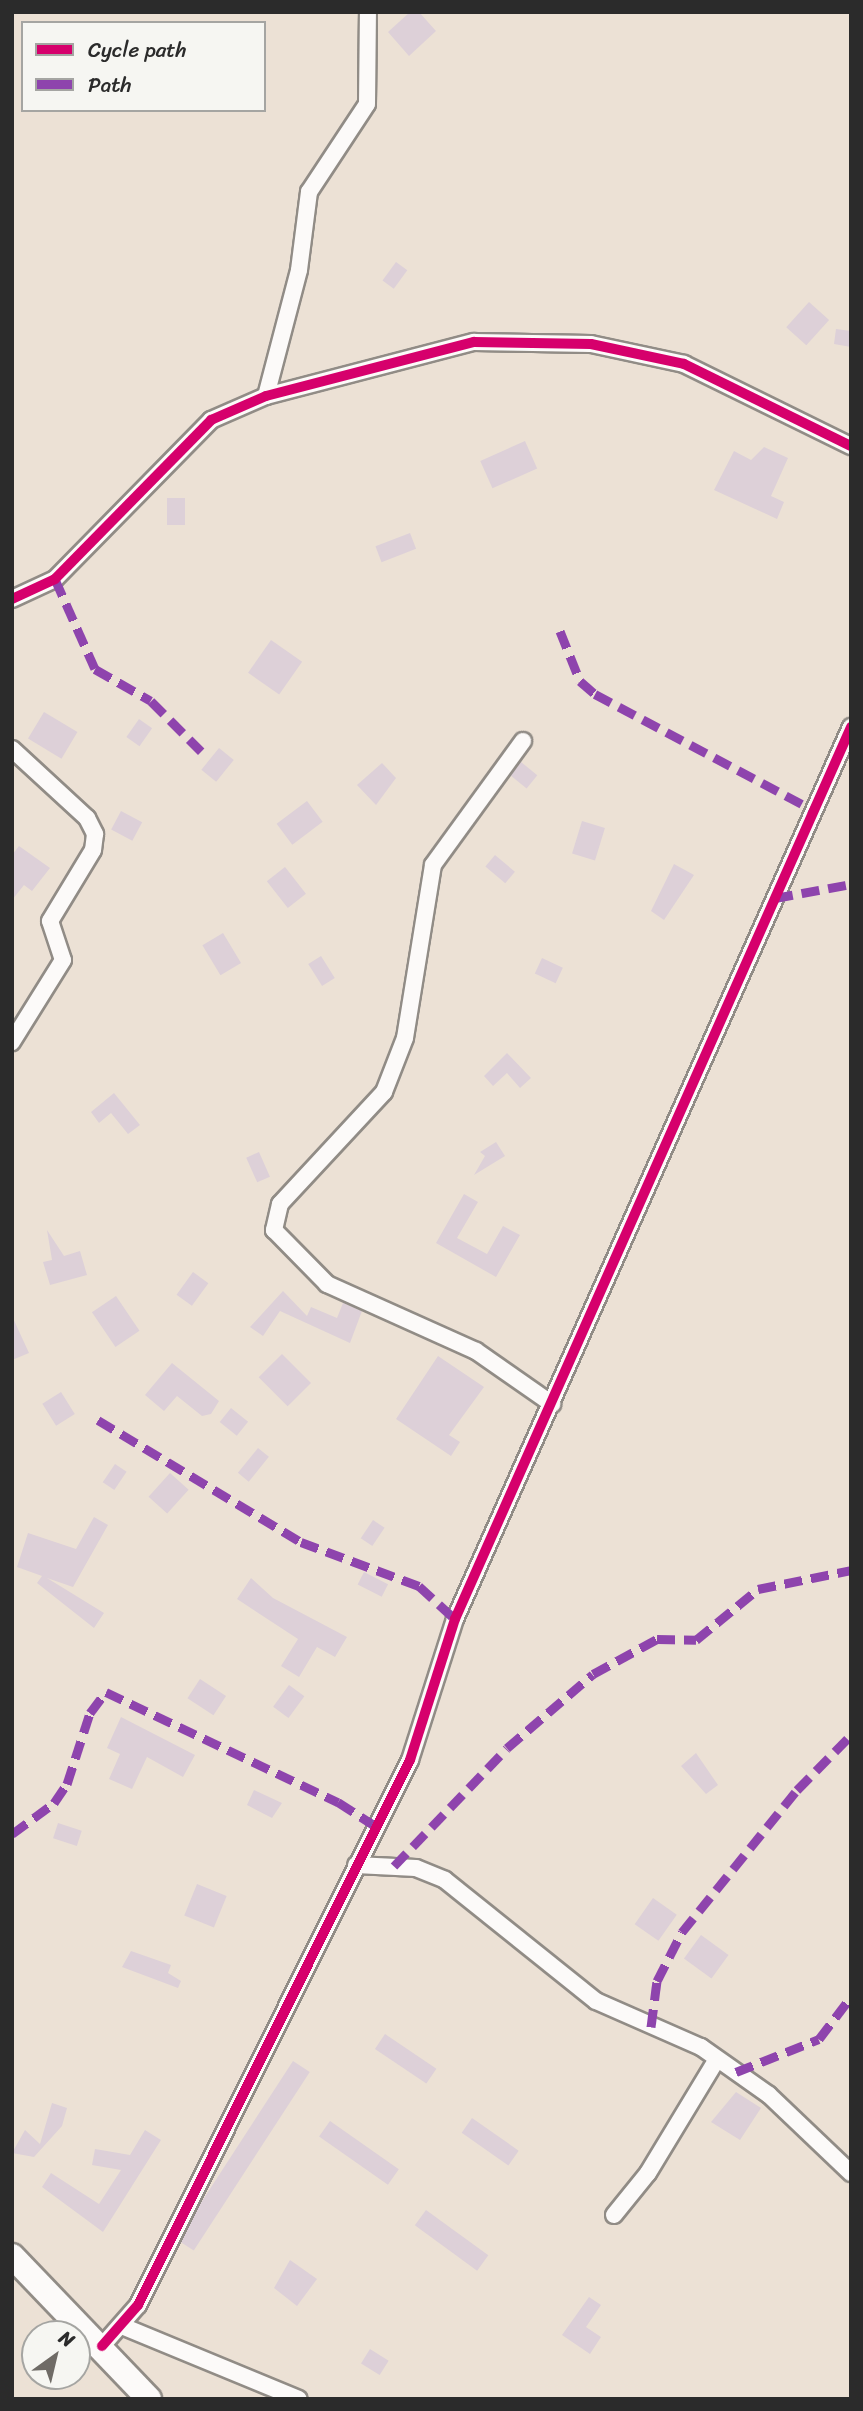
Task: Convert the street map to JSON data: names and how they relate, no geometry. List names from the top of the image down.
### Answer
{
  "legend": ["Cycle path", "Path"],
  "north": "top right"
}
